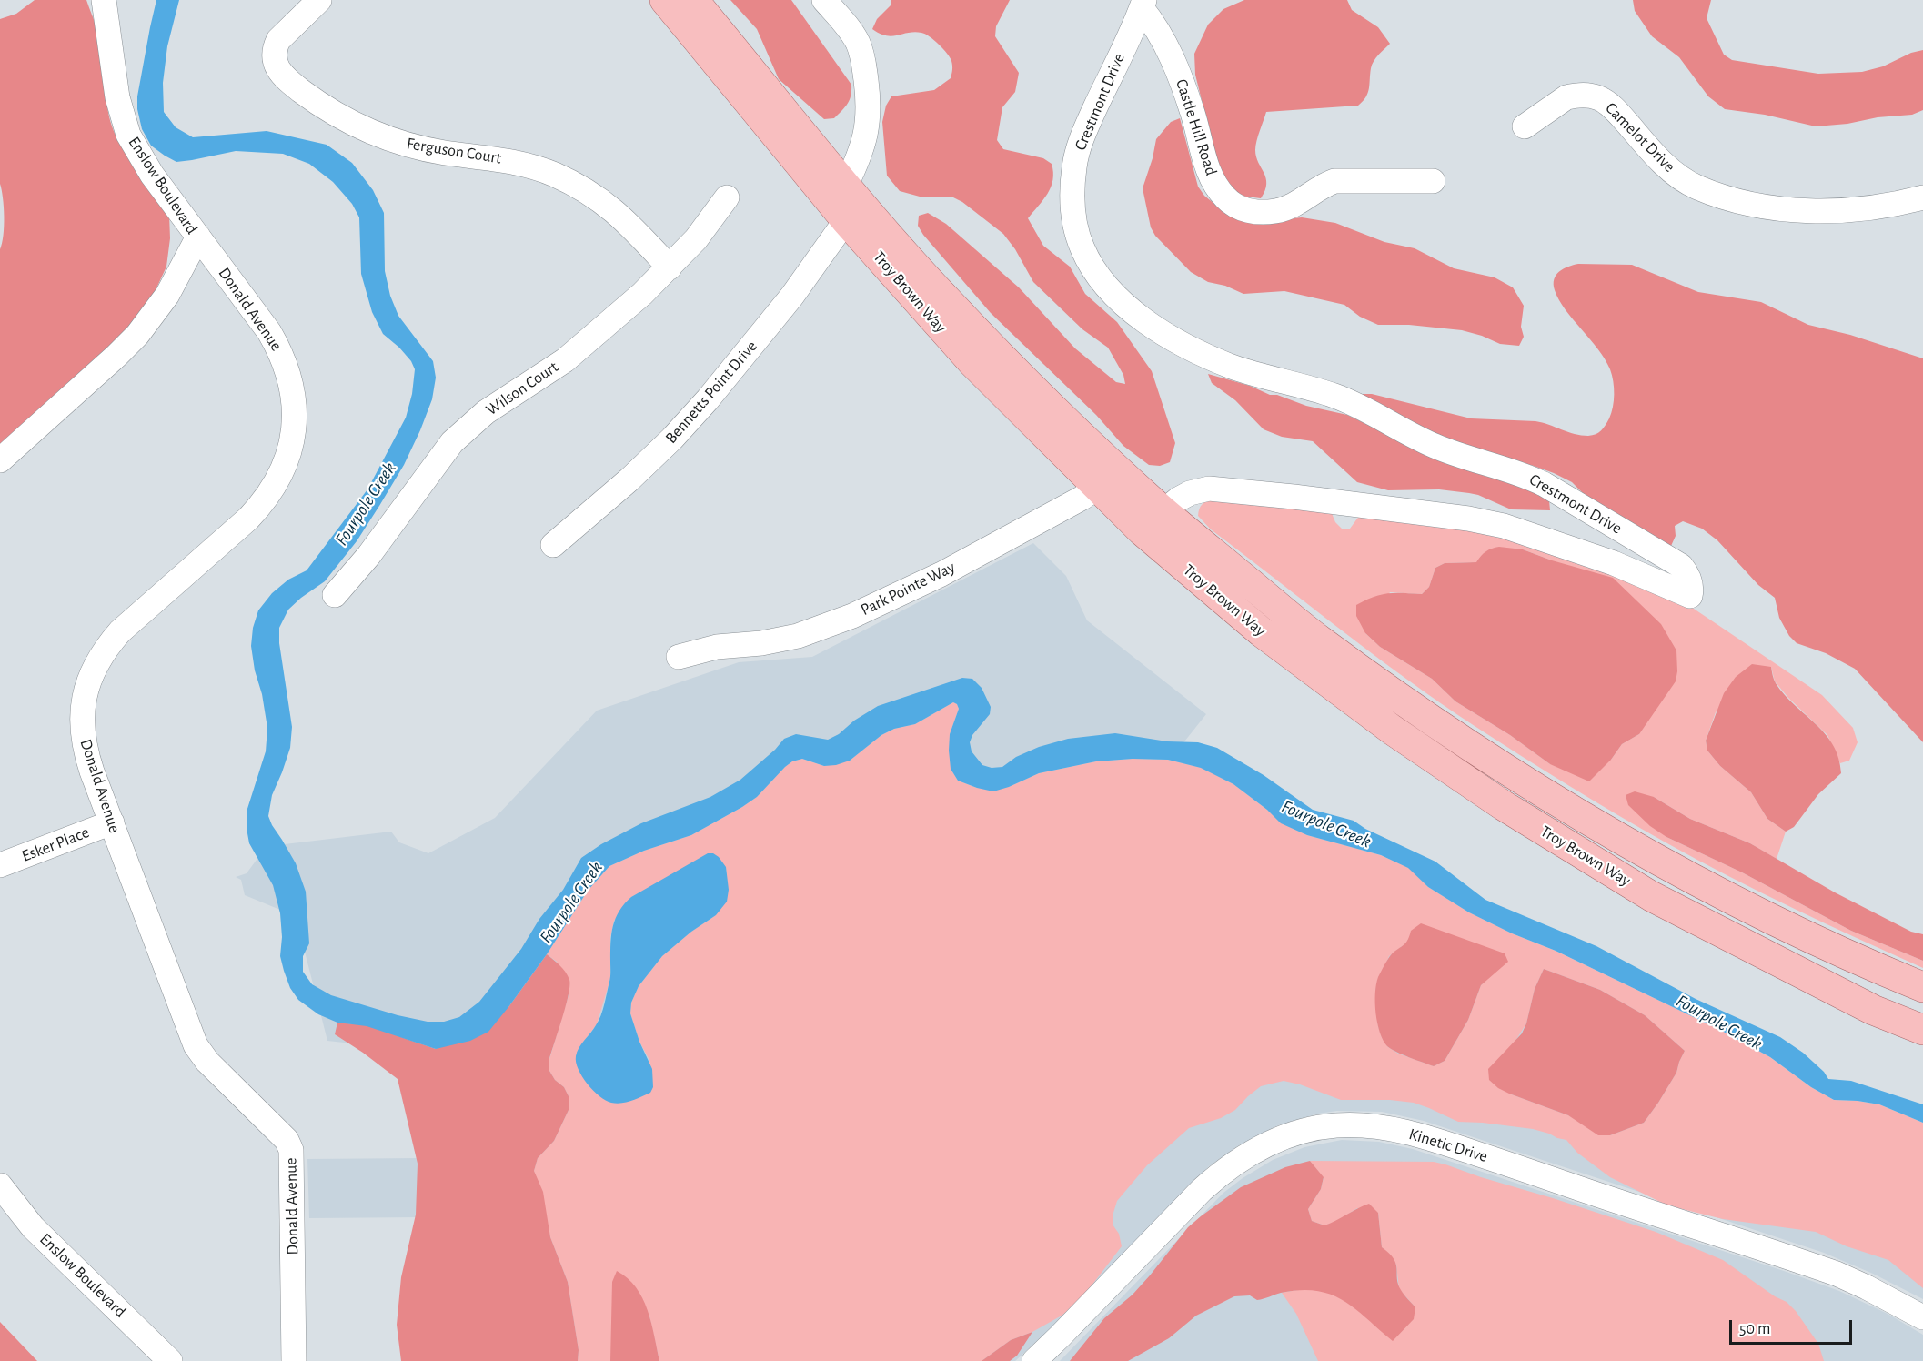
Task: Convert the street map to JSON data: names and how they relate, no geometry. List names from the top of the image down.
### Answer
{
  "streets": {
    "main road": ["Troy Brown Way"],
    "street": [
      "Crestmont Drive",
      "Castle Hill Road",
      "Camelot Drive",
      "Ferguson Court",
      "Enslow Boulevard",
      "Donald Avenue",
      "Wilson Court",
      "Bennetts Point Drive",
      "Park Pointe Way",
      "Esker Place",
      "Kinetic Drive"
    ]
  },
  "crossings": [
    ["Crestmont Drive", "Castle Hill Road"],
    ["Crestmont Drive", "Troy Brown Way"],
    ["Ferguson Court", "Wilson Court"],
    ["Enslow Boulevard", "Donald Avenue"],
    ["Troy Brown Way", "Bennetts Point Drive"],
    ["Troy Brown Way", "Park Pointe Way"],
    ["Donald Avenue", "Esker Place"]
  ],
  "water": ["Fourpole Creek"],
  "scale_bar": "50 m"
}
